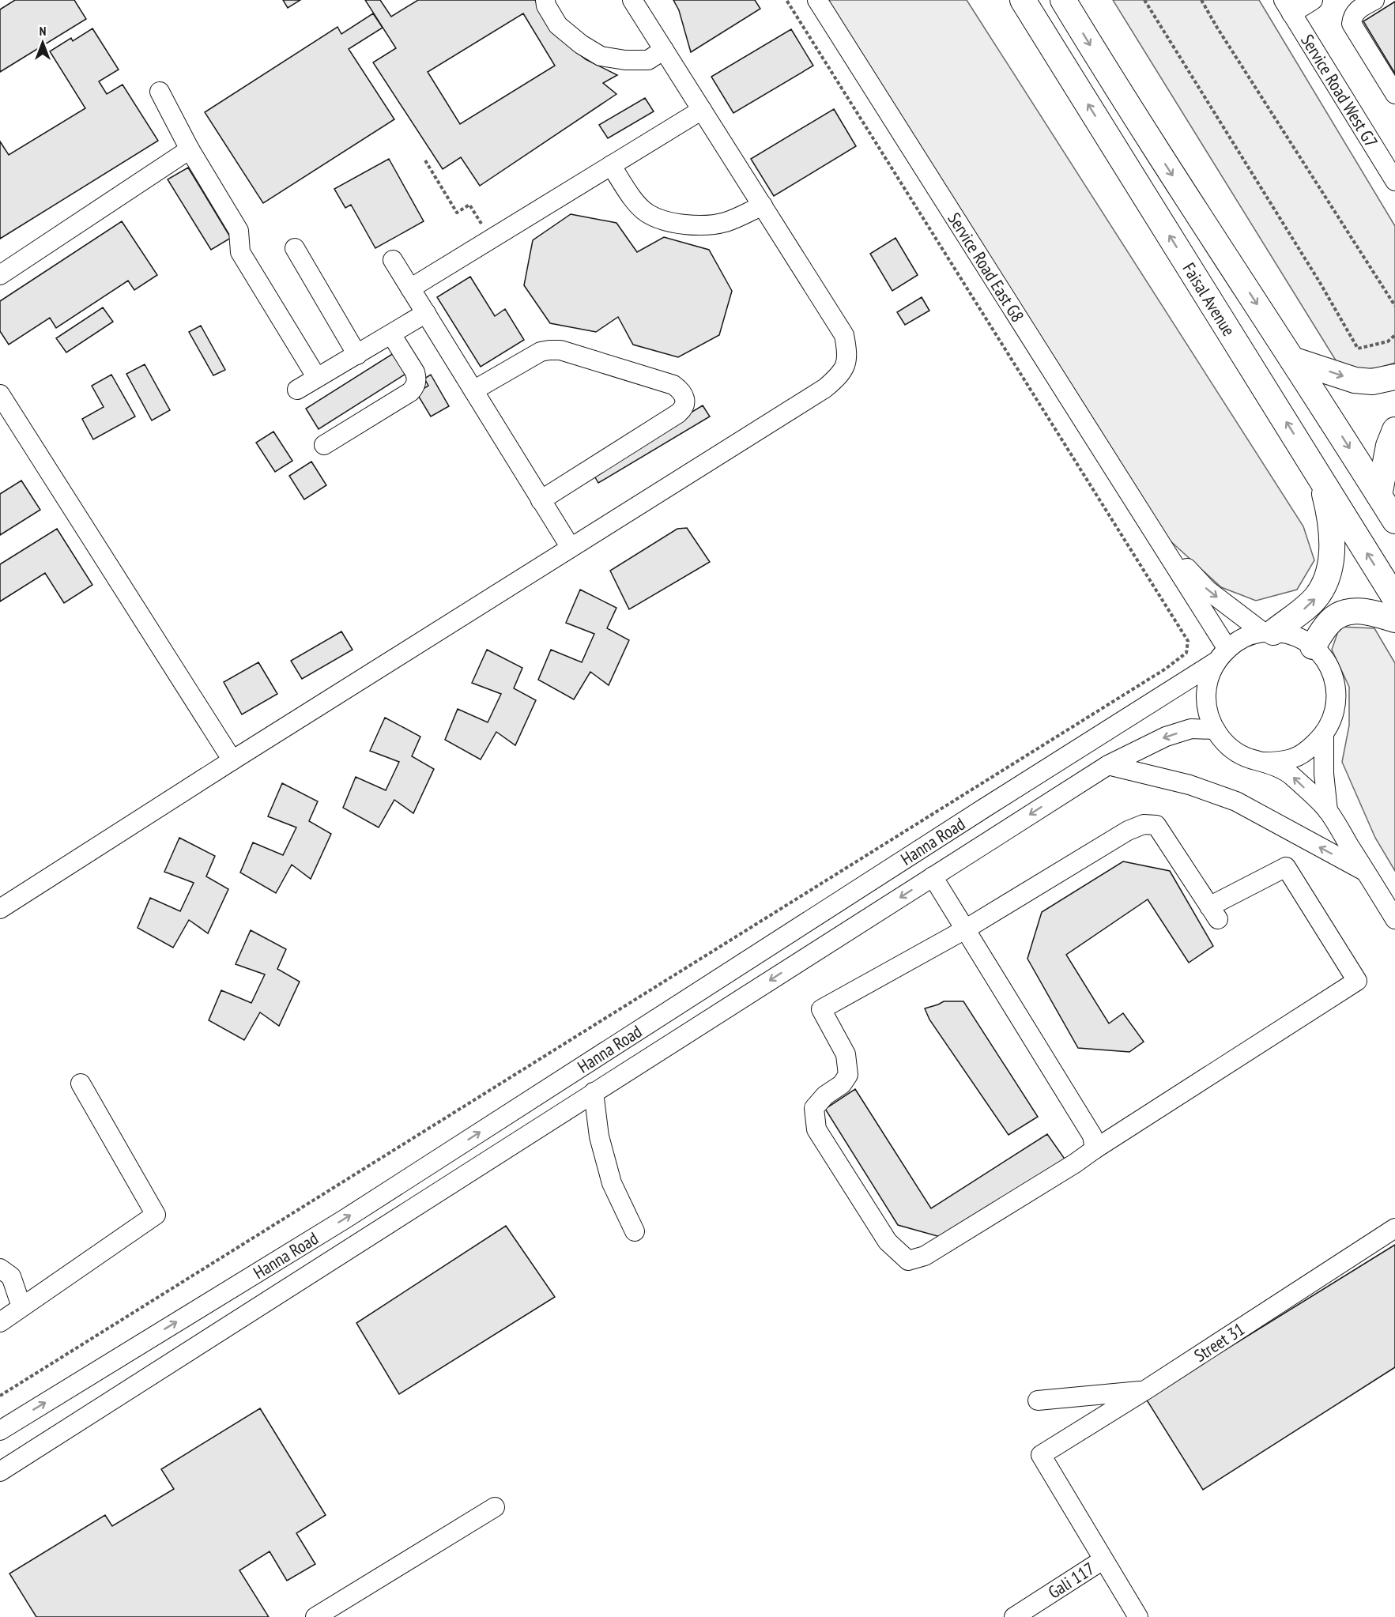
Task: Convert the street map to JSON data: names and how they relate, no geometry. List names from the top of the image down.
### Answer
{
  "streets": {
    "main road": ["Faisal Avenue"],
    "street": [
      "Service Road West G7",
      "Service Road East G8",
      "Hanna Road",
      "Street 31",
      "Gali 117"
    ]
  },
  "crossings": [
    ["Service Road East G8", "Hanna Road"],
    ["Street 31", "Gali 117"]
  ],
  "north": "top"
}
